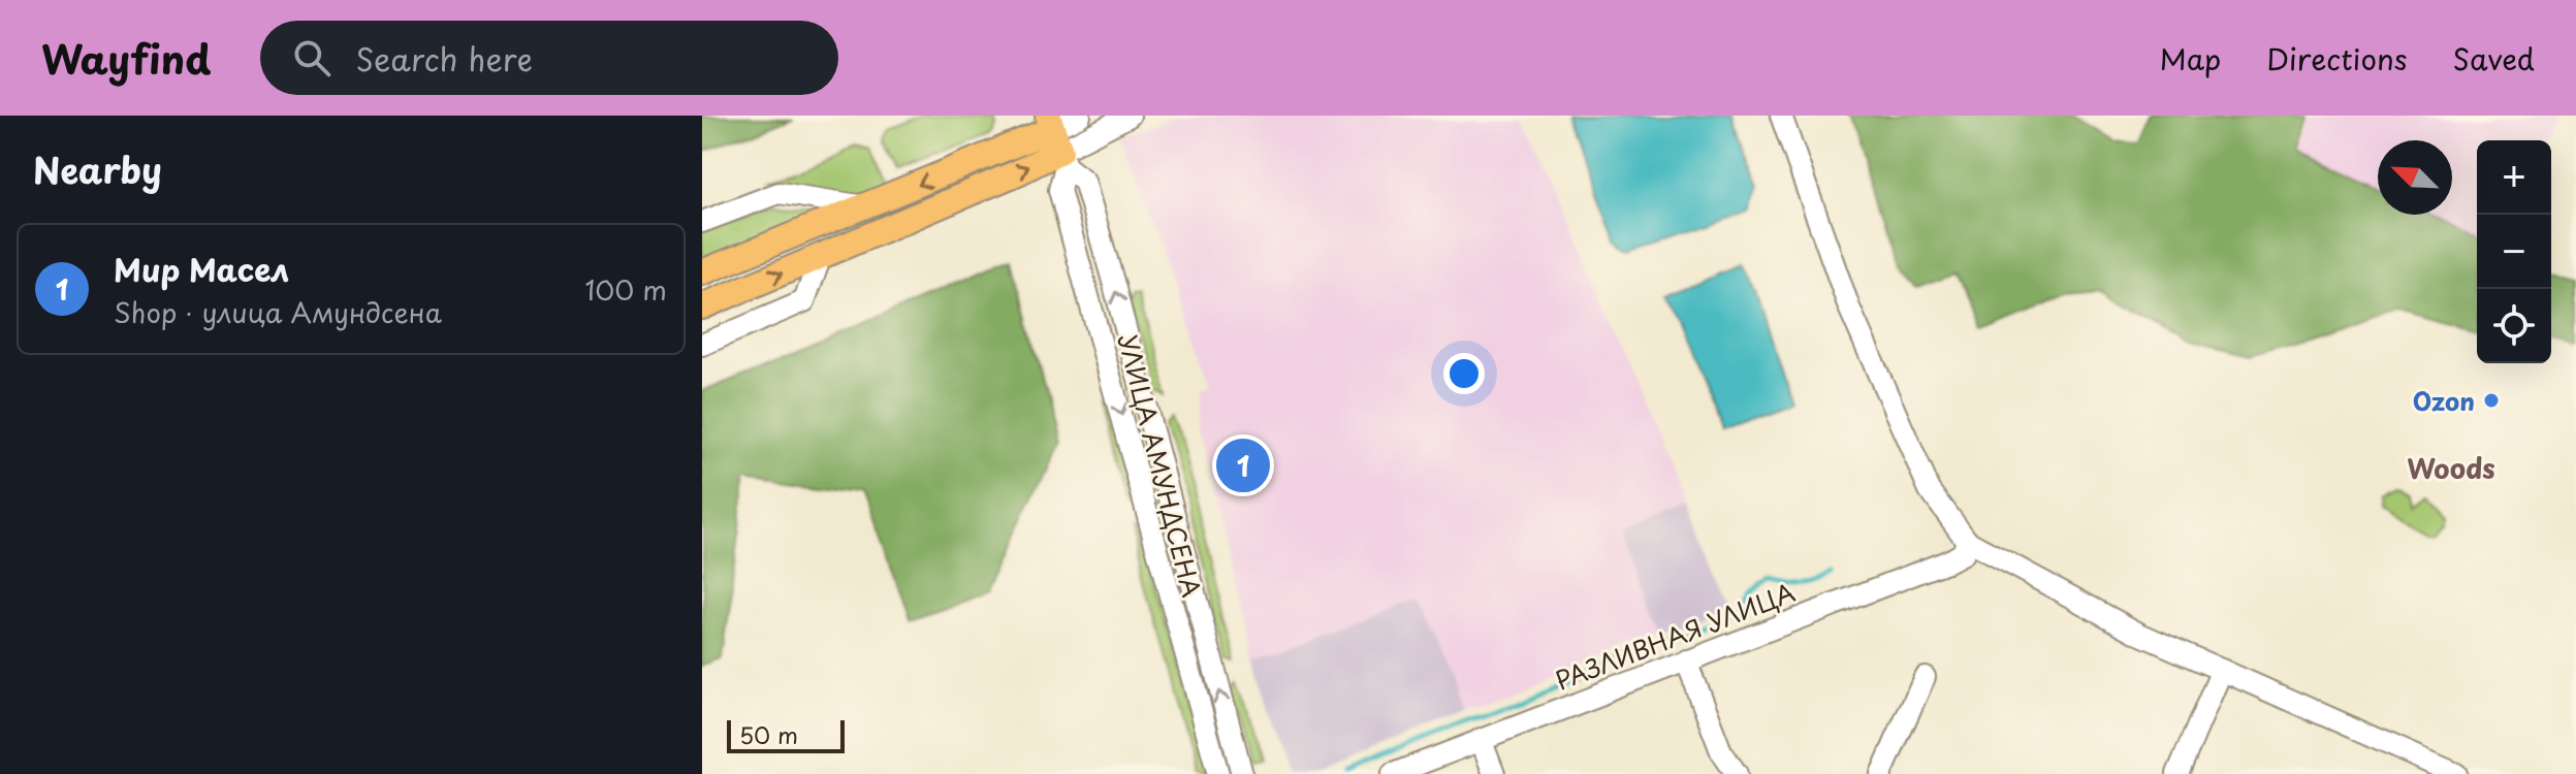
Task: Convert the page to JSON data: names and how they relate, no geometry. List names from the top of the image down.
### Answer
{
  "streets": {
    "street": ["УЛИЦА АМУНДСЕНА", "РАЗЛИВНАЯ УЛИЦА"]
  },
  "districts": ["Woods"],
  "places": ["Ozon"],
  "scale_bar": "50 m",
  "north": "top left",
  "page": {
    "header": "Wayfind",
    "search": "Search here",
    "nav": ["Map", "Directions", "Saved"],
    "heading": "Nearby",
    "map_buttons": ["+", "−"],
    "list": [
      {
        "mark": "1",
        "name": "Мир Масел",
        "note": "Shop · улица Амундсена",
        "value": "100 m"
      }
    ],
    "pins": "1",
    "scale": "50 m"
  }
}
